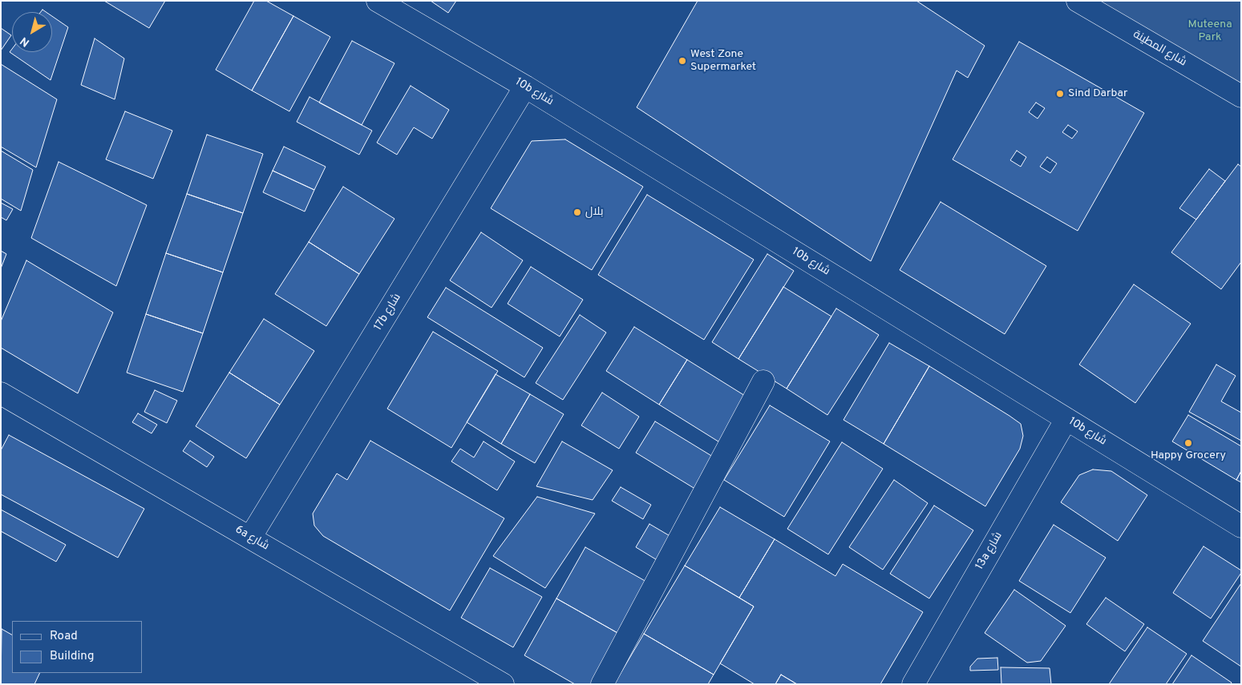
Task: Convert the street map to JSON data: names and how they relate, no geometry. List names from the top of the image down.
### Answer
{
  "streets": {
    "street": [
      "شارع المطينة",
      "10b شارع",
      "17b شارع",
      "6a شارع",
      "13a شارع"
    ]
  },
  "crossings": [
    ["10b شارع", "17b شارع"],
    ["10b شارع", "13a شارع"],
    ["17b شارع", "6a شارع"]
  ],
  "parks": ["Muteena Park"],
  "places": [
    "West Zone Supermarket",
    "Sind Darbar",
    "بلال",
    "Happy Grocery"
  ],
  "legend": ["Road", "Building"],
  "north": "bottom left"
}
